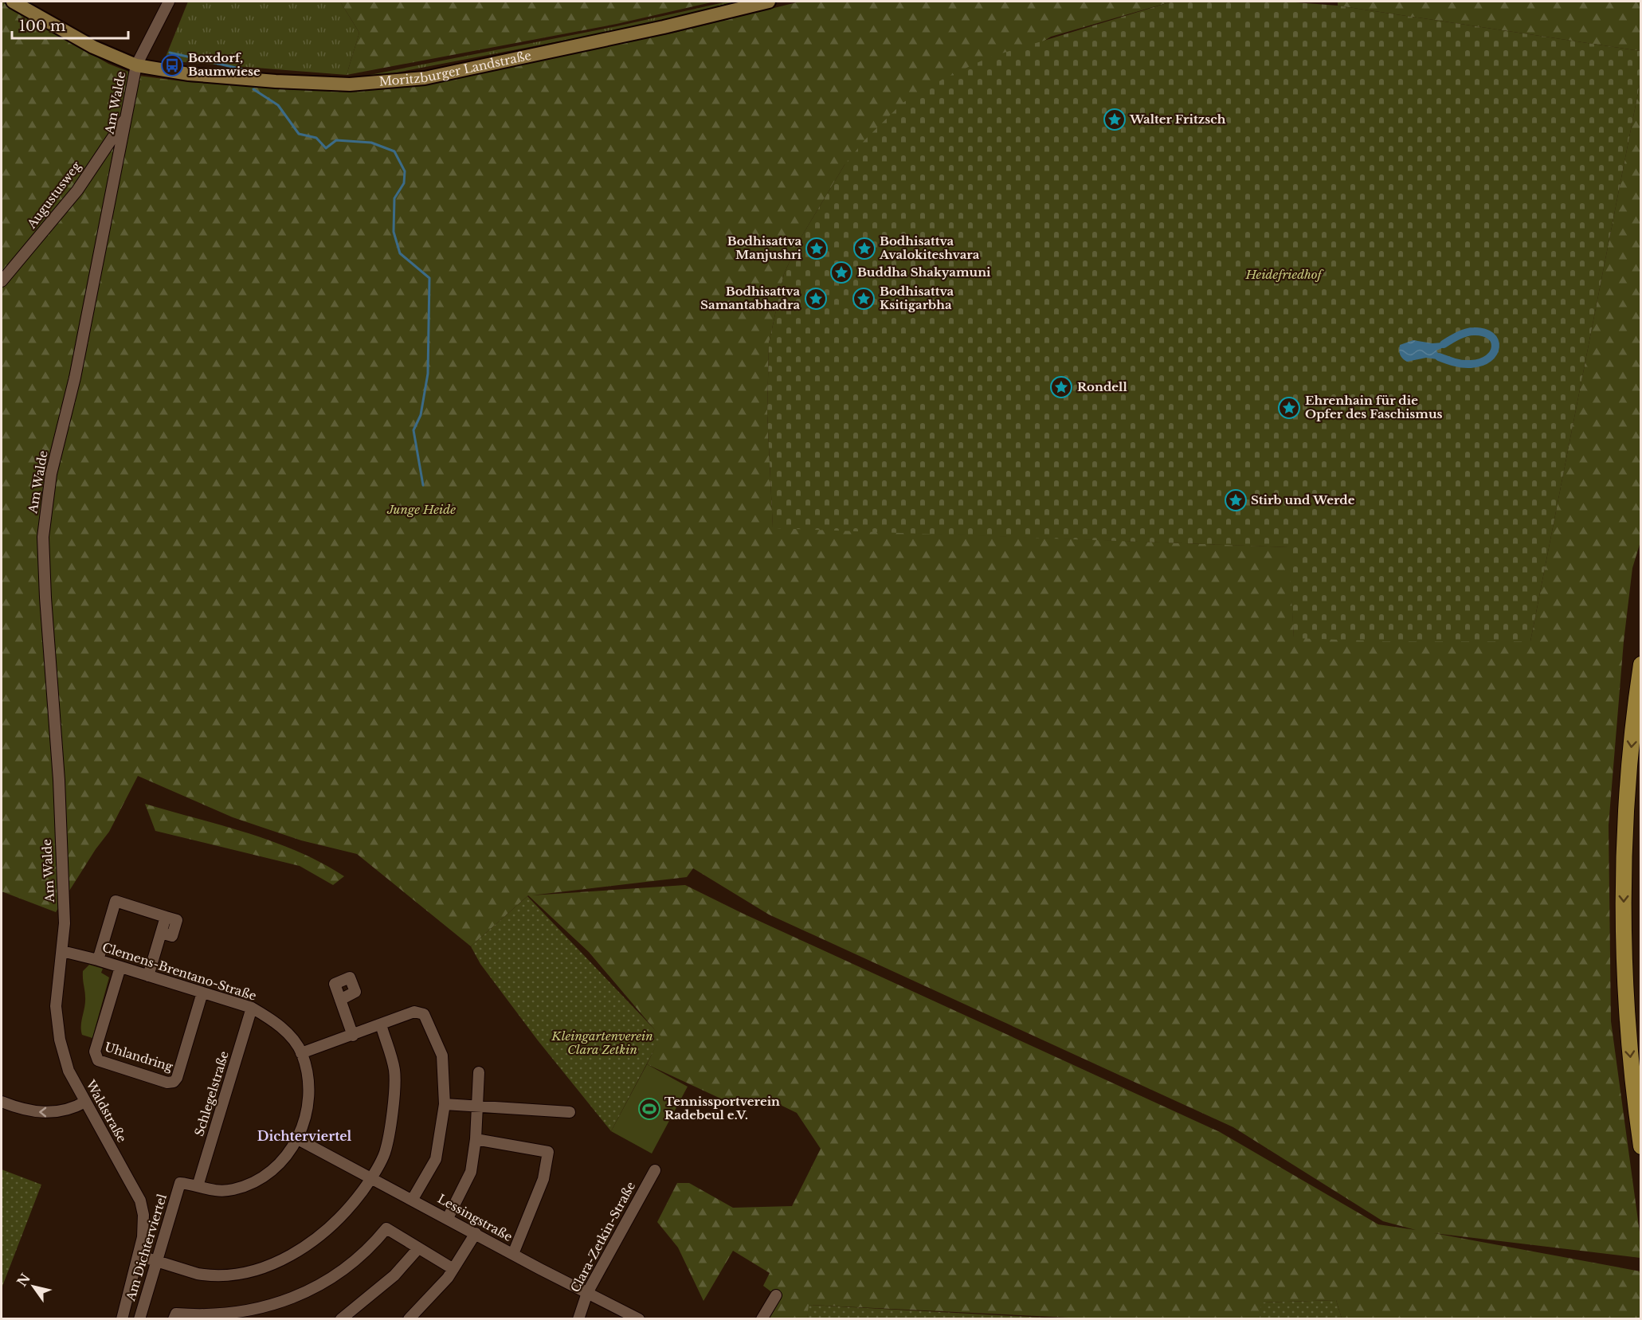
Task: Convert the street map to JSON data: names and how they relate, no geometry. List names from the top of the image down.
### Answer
{
  "streets": {
    "main road": ["Moritzburger Landstraße"],
    "street": [
      "Am Walde",
      "Augustusweg",
      "Clemens-Brentano-Straße",
      "Uhlandring",
      "Schlegelstraße",
      "Waldstraße",
      "Lessingstraße",
      "Clara-Zetkin-Straße",
      "Am Dichterviertel"
    ]
  },
  "crossings": [
    ["Moritzburger Landstraße", "Am Walde"],
    ["Am Walde", "Augustusweg"],
    ["Am Walde", "Waldstraße"],
    ["Clemens-Brentano-Straße", "Uhlandring"],
    ["Clemens-Brentano-Straße", "Schlegelstraße"],
    ["Clemens-Brentano-Straße", "Waldstraße"],
    ["Clemens-Brentano-Straße", "Lessingstraße"],
    ["Clemens-Brentano-Straße", "Am Dichterviertel"],
    ["Lessingstraße", "Clara-Zetkin-Straße"]
  ],
  "districts": ["Dichterviertel"],
  "parks": ["Heidefriedhof", "Junge Heide", "Kleingartenverein Clara Zetkin"],
  "places": {
    "bus stop": ["Boxdorf, Baumwiese"],
    "place": [
      "Walter Fritzsch",
      "Bodhisattva Manjushri",
      "Bodhisattva Avalokiteshvara",
      "Buddha Shakyamuni",
      "Bodhisattva Samantabhadra",
      "Bodhisattva Ksitigarbha",
      "Rondell",
      "Ehrenhain für die Opfer des Faschismus",
      "Stirb und Werde"
    ],
    "sports": ["Tennissportverein Radebeul e.V."]
  },
  "scale_bar": "100 m",
  "north": "top left"
}
